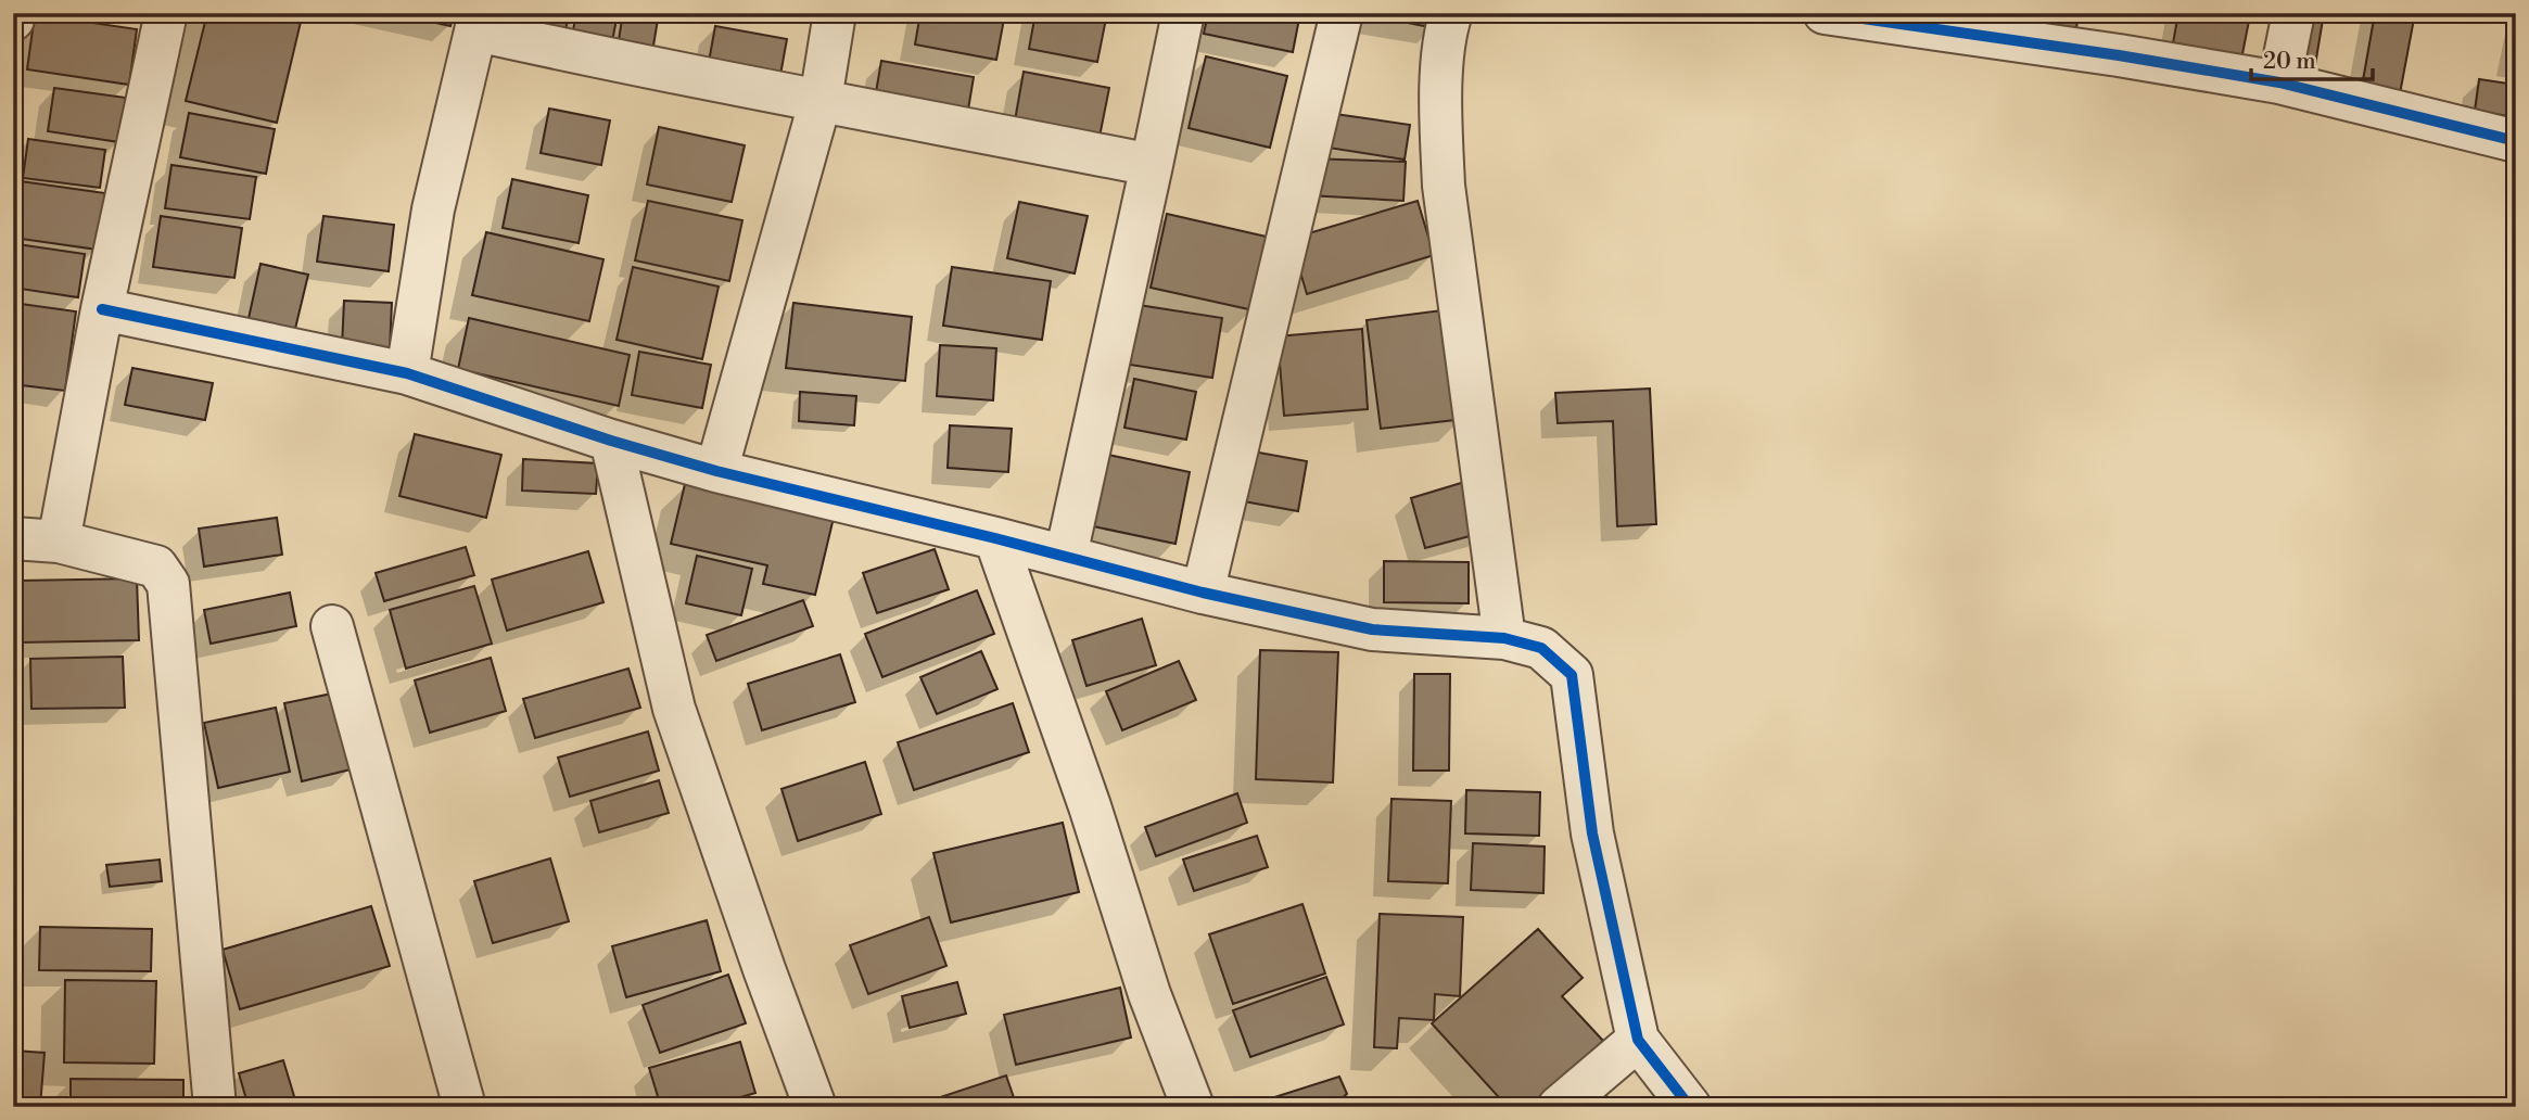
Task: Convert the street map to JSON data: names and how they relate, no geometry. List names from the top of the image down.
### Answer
{
  "scale_bar": "20 m"
}
